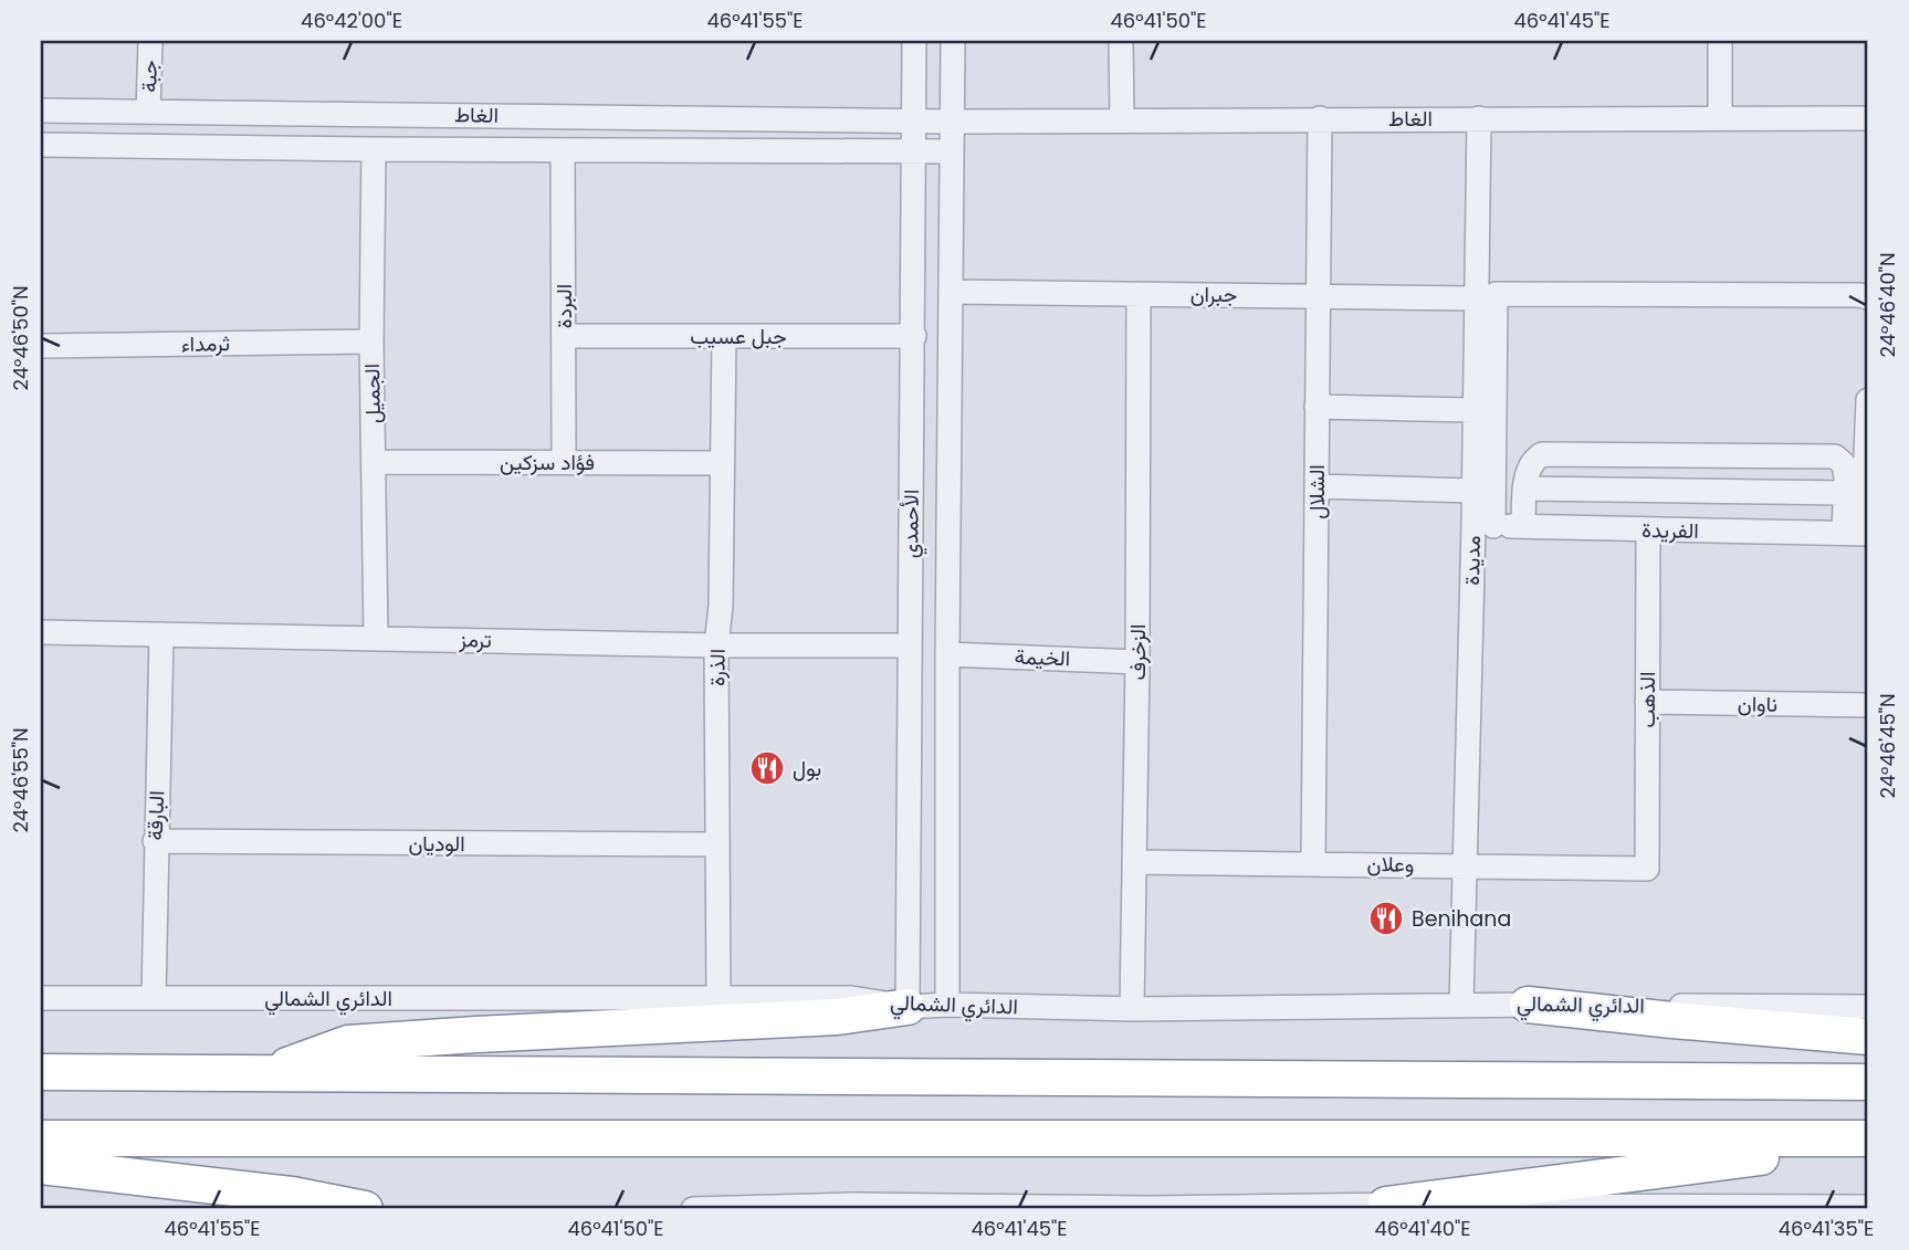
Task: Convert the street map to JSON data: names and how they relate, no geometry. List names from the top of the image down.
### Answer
{
  "streets": {
    "street": [
      "جبة",
      "الغاط",
      "جبران",
      "البردة",
      "جبل عسيب",
      "ثرمداء",
      "الجميل",
      "فؤاد سزكين",
      "الشلال",
      "الأحمدي",
      "الفريدة",
      "مديدة",
      "ترمز",
      "الزخرف",
      "الخيمة",
      "الذرة",
      "الذهب",
      "ناوان",
      "البارقة",
      "الوديان",
      "وعلان",
      "الدائري الشمالي"
    ]
  },
  "crossings": [
    ["جبة", "الغاط"],
    ["الغاط", "البردة"],
    ["الغاط", "الجميل"],
    ["الغاط", "الشلال"],
    ["الغاط", "الأحمدي"],
    ["الغاط", "مديدة"],
    ["جبران", "الشلال"],
    ["جبران", "الأحمدي"],
    ["جبران", "مديدة"],
    ["جبران", "الزخرف"],
    ["البردة", "جبل عسيب"],
    ["البردة", "فؤاد سزكين"],
    ["جبل عسيب", "الأحمدي"],
    ["جبل عسيب", "الذرة"],
    ["ثرمداء", "الجميل"],
    ["الجميل", "فؤاد سزكين"],
    ["الجميل", "ترمز"],
    ["فؤاد سزكين", "الذرة"],
    ["الشلال", "وعلان"],
    ["الأحمدي", "ترمز"],
    ["الأحمدي", "الخيمة"],
    ["الأحمدي", "الدائري الشمالي"],
    ["الفريدة", "مديدة"],
    ["الفريدة", "الذهب"],
    ["مديدة", "وعلان"],
    ["مديدة", "الدائري الشمالي"],
    ["ترمز", "الذرة"],
    ["ترمز", "البارقة"],
    ["الزخرف", "الخيمة"],
    ["الزخرف", "وعلان"],
    ["الزخرف", "الدائري الشمالي"],
    ["الذرة", "الوديان"],
    ["الذرة", "الدائري الشمالي"],
    ["الذهب", "ناوان"],
    ["الذهب", "وعلان"],
    ["البارقة", "الوديان"],
    ["البارقة", "الدائري الشمالي"]
  ],
  "places": {
    "restaurant": ["بول", "Benihana"]
  },
  "coordinates": [
    "46°42'00\"E",
    "46°41'55\"E",
    "46°41'50\"E",
    "46°41'45\"E",
    "24°46'40\"N",
    "24°46'50\"N",
    "24°46'45\"N",
    "24°46'55\"N",
    "46°41'40\"E",
    "46°41'35\"E"
  ]
}
